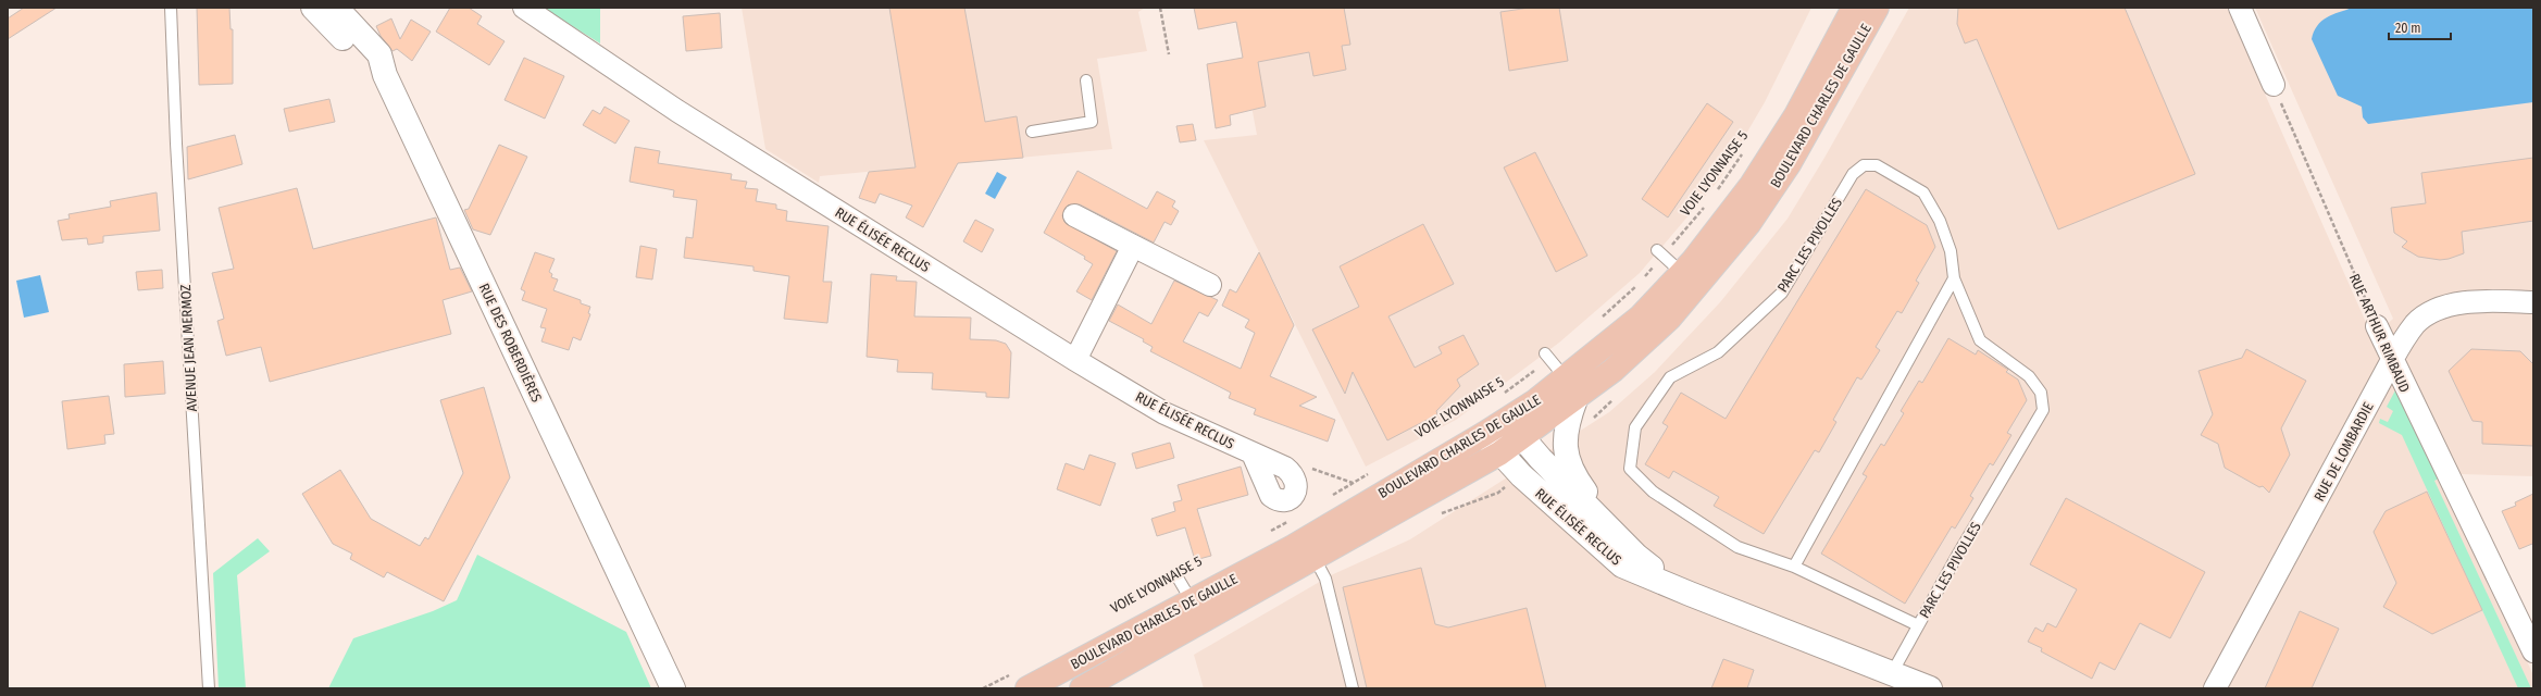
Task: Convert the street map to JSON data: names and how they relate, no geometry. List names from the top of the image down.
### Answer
{
  "streets": {
    "main road": ["BOULEVARD CHARLES DE GAULLE"],
    "street": [
      "RUE ÉLISÉE RECLUS",
      "RUE ARTHUR RIMBAUD",
      "RUE DES ROBERDIÈRES",
      "RUE DE LOMBARDIE"
    ],
    "lane": ["PARC LES PIVOLLES", "AVENUE JEAN MERMOZ"],
    "path": ["VOIE LYONNAISE 5"]
  },
  "crossings": [
    ["BOULEVARD CHARLES DE GAULLE", "RUE ÉLISÉE RECLUS"],
    ["RUE ÉLISÉE RECLUS", "PARC LES PIVOLLES"],
    ["RUE ARTHUR RIMBAUD", "RUE DE LOMBARDIE"]
  ],
  "scale_bar": "20 m"
}
